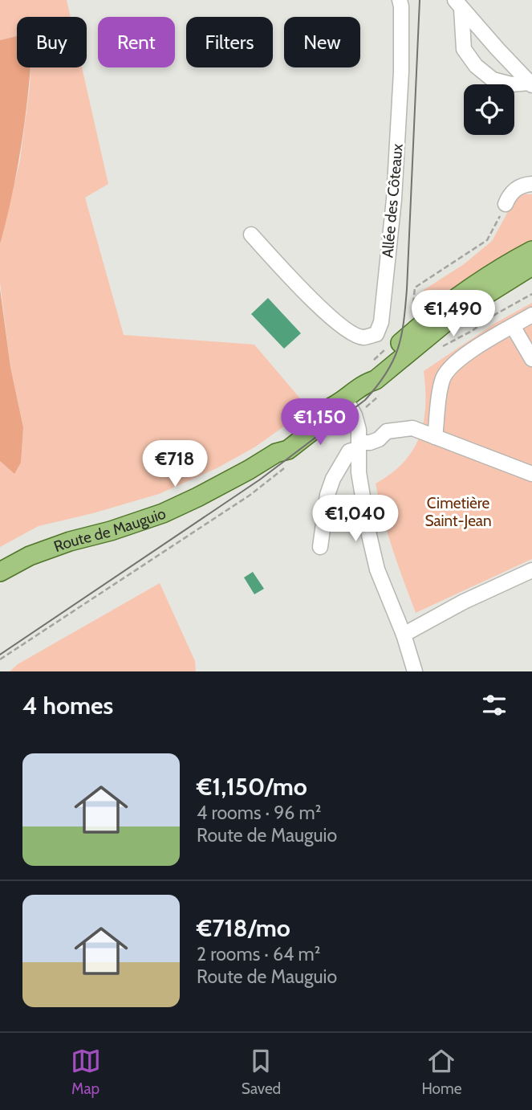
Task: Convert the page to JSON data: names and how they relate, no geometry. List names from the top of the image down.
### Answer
{
  "streets": {
    "main road": ["Route de Mauguio"],
    "street": ["Allée des Côteaux"]
  },
  "parks": ["Cimetière Saint-Jean"],
  "page": {
    "chip": [
      "Buy",
      "Rent",
      "Filters",
      "New"
    ],
    "price": [
      "€1,490",
      "€1,150",
      "€718",
      "€1,040"
    ],
    "heading": "4 homes",
    "list": [
      {
        "name": "€1,150/mo",
        "note": "4 rooms · 96 m² · Route de Mauguio"
      },
      {
        "name": "€718/mo",
        "note": "2 rooms · 64 m² · Route de Mauguio"
      }
    ],
    "tabs": ["Map", "Saved", "Home"]
  }
}
